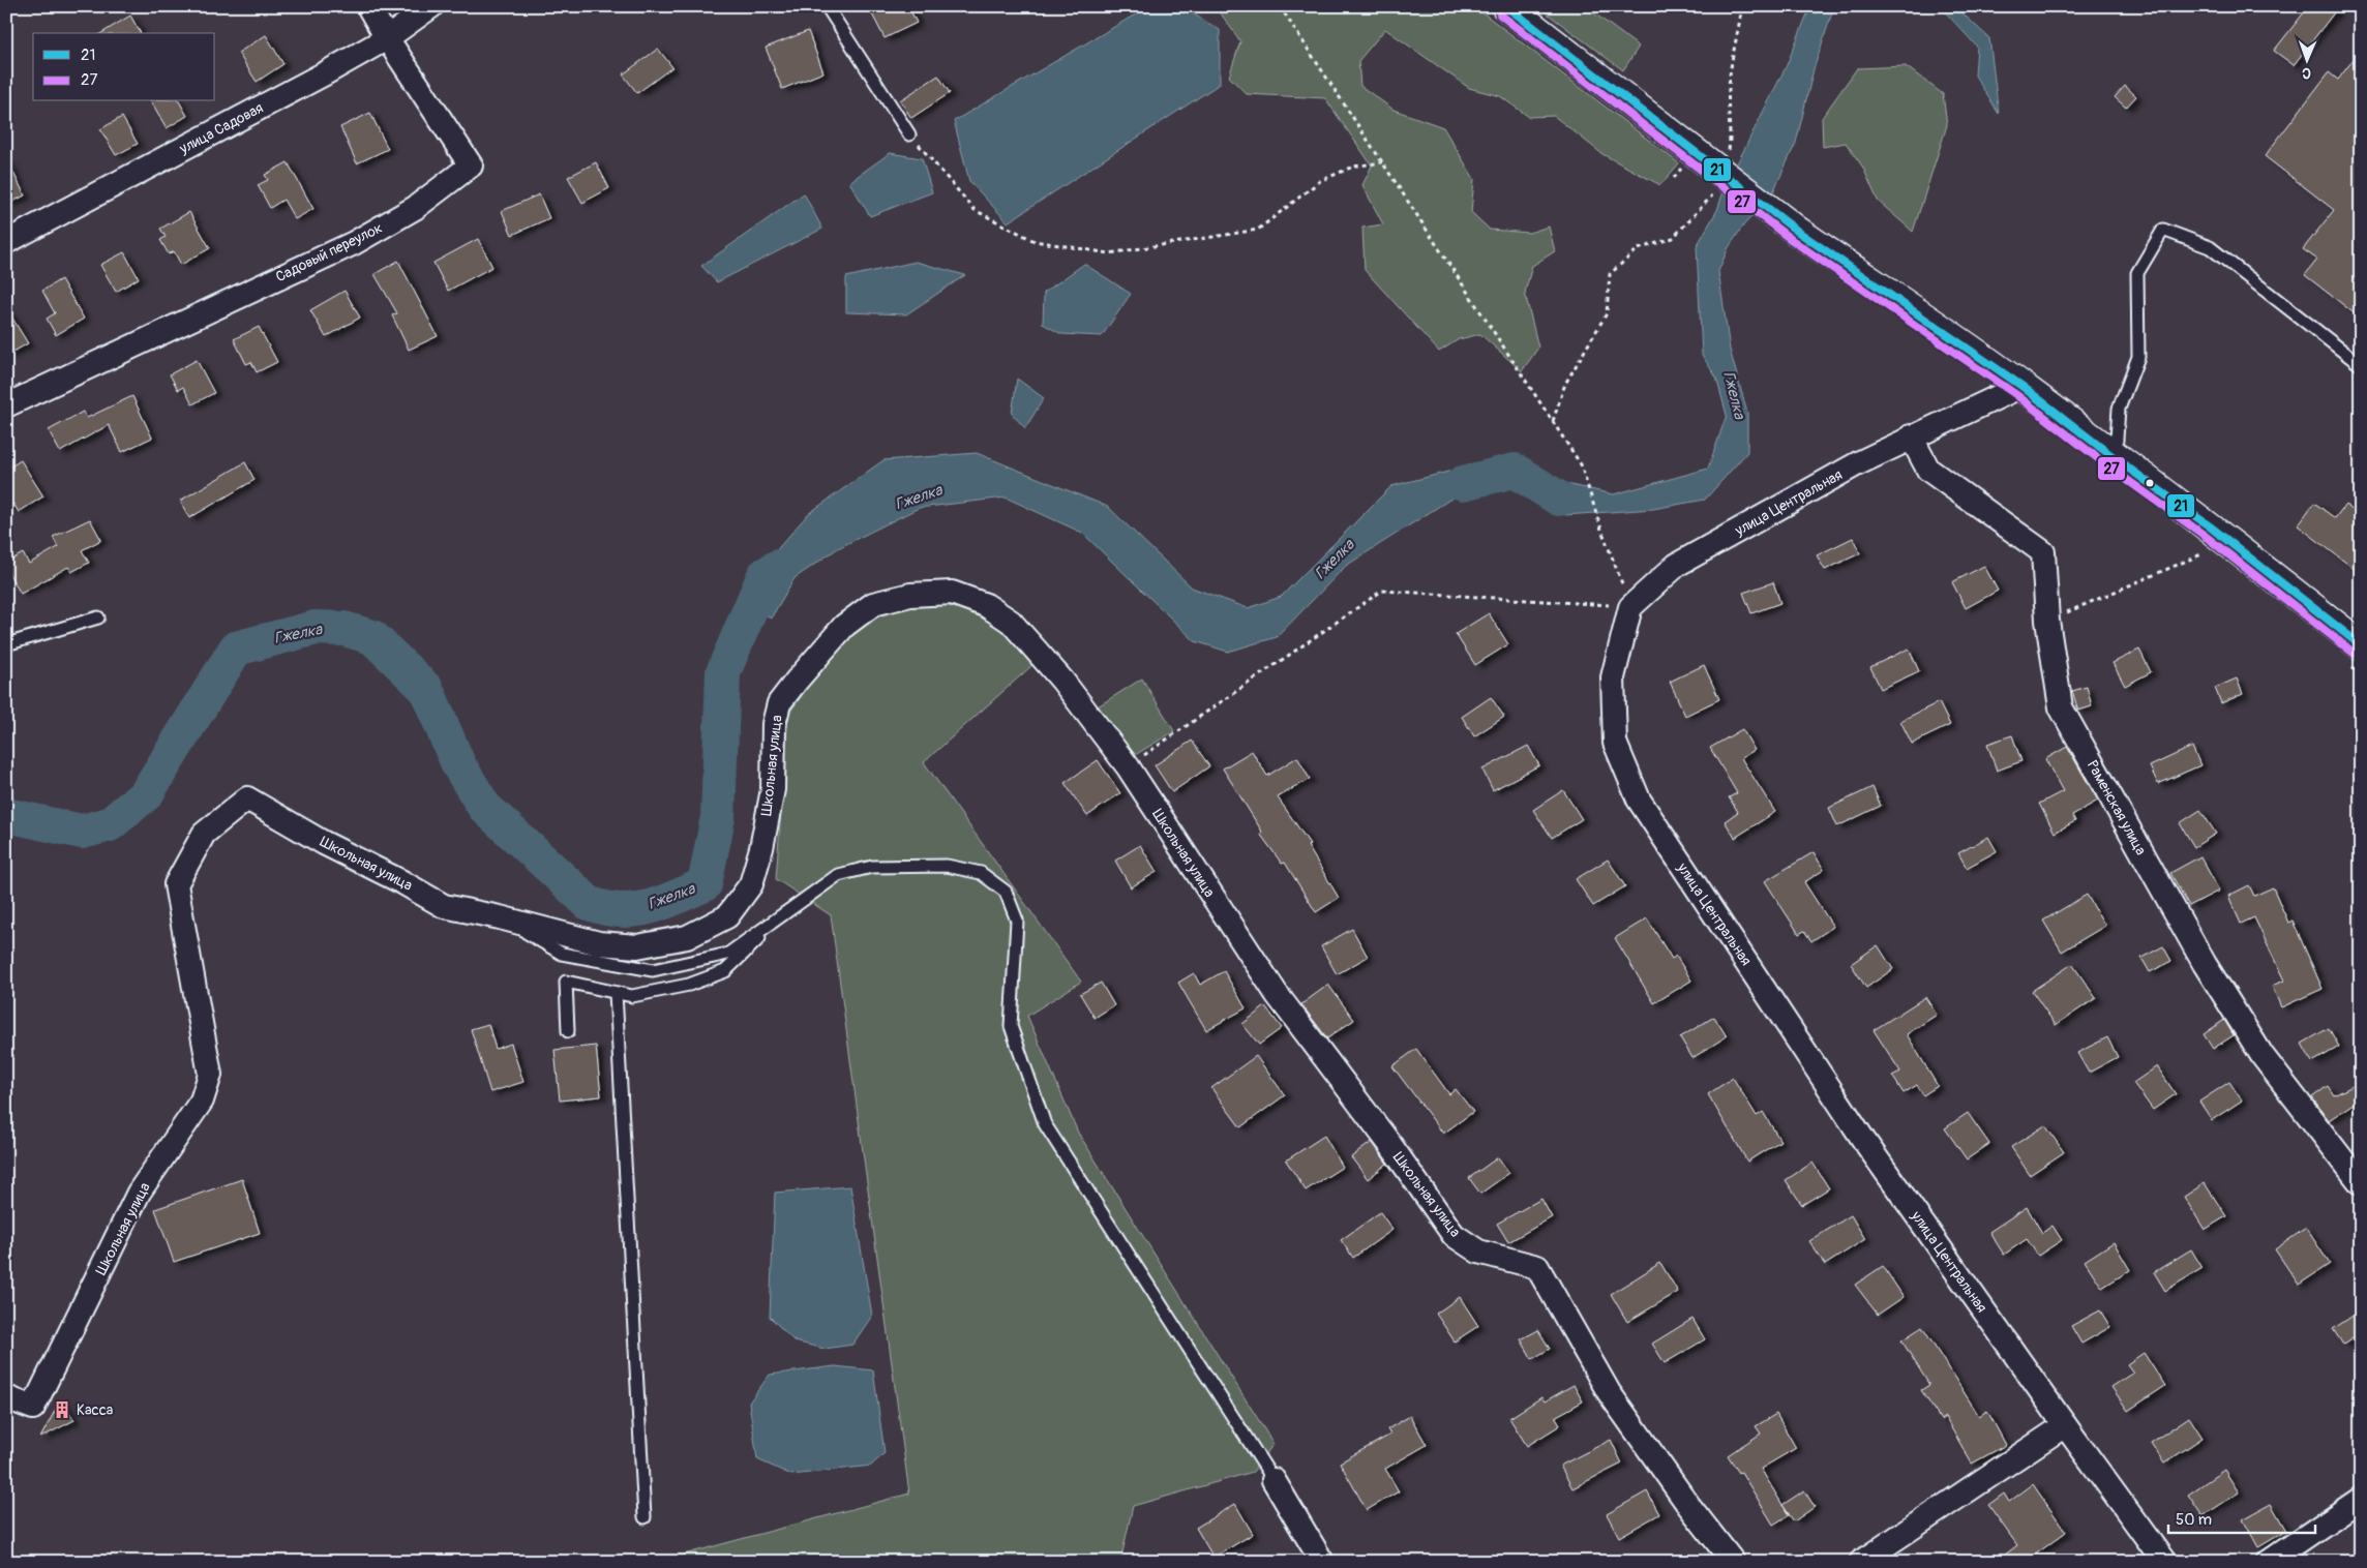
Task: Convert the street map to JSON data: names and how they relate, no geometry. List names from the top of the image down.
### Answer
{
  "streets": {
    "street": [
      "улица Садовая",
      "Садовый переулок",
      "улица Центральная",
      "Школьная улица",
      "Раменская улица"
    ]
  },
  "crossings": [
    ["улица Садовая", "Садовый переулок"],
    ["улица Центральная", "Раменская улица"]
  ],
  "water": ["Гжелка"],
  "places": {
    "building": ["Касса"]
  },
  "lines": ["transit line 21", "transit line 27"],
  "legend": ["21", "27"],
  "scale_bar": "50 m",
  "north": "bottom"
}
